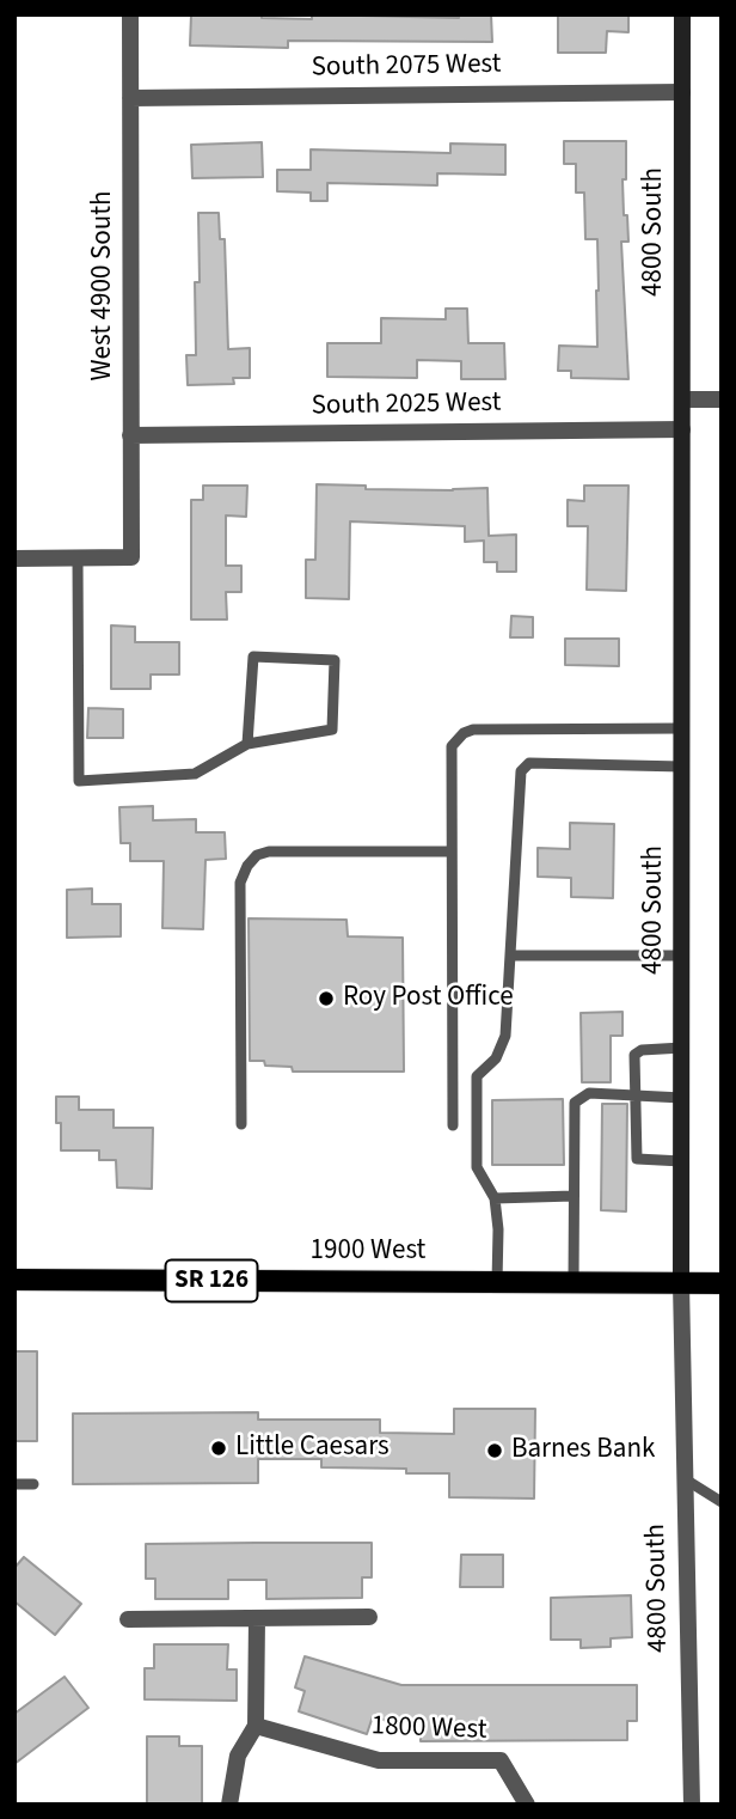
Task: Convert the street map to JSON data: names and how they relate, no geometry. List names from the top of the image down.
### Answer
{
  "streets": {
    "main road": ["4800 South", "1900 West", "SR 126"],
    "street": [
      "South 2075 West",
      "West 4900 South",
      "South 2025 West",
      "1800 West"
    ]
  },
  "crossings": [
    ["South 2075 West", "4800 South"],
    ["South 2075 West", "West 4900 South"],
    ["4800 South", "South 2025 West"],
    ["4800 South", "1900 West"],
    ["West 4900 South", "South 2025 West"]
  ],
  "places": ["Roy Post Office", "Little Caesars", "Barnes Bank"]
}
